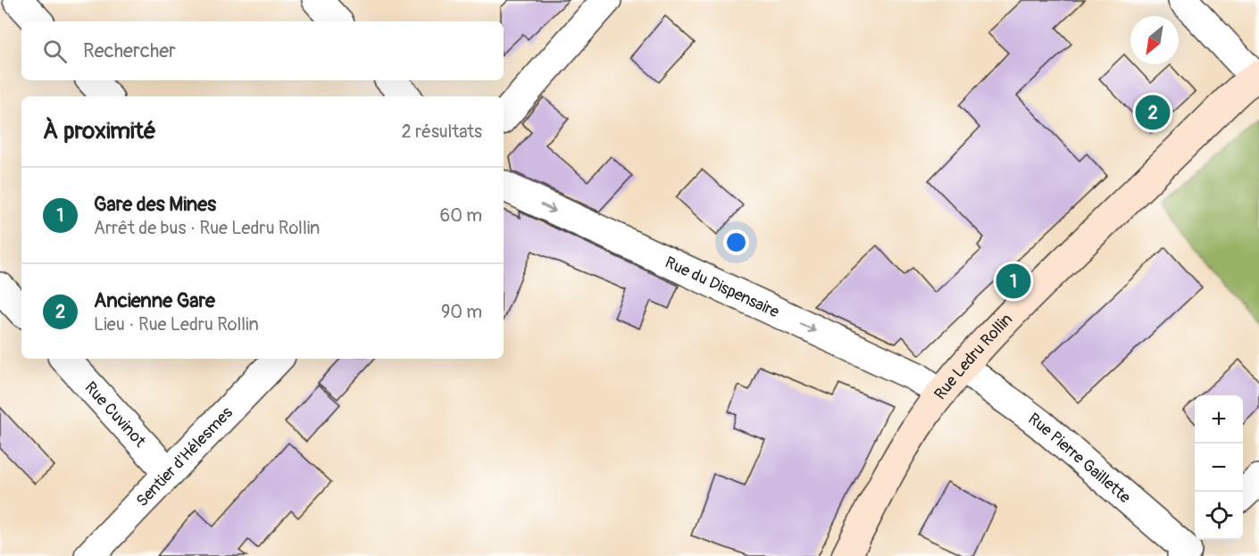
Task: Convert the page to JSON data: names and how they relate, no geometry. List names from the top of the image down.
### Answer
{
  "streets": {
    "street": [
      "Rue du Dispensaire",
      "Rue Ledru Rollin",
      "Rue Cuvinot",
      "Sentier d'Hélesmes",
      "Rue Pierre Gaillette"
    ]
  },
  "crossings": [
    ["Rue du Dispensaire", "Rue Ledru Rollin"],
    ["Rue Ledru Rollin", "Rue Pierre Gaillette"],
    ["Rue Cuvinot", "Sentier d'Hélesmes"]
  ],
  "one_way": ["Rue du Dispensaire"],
  "north": "bottom left",
  "page": {
    "search": "Rechercher",
    "pins": ["2", "1"],
    "heading": ["À proximité", "2 résultats"],
    "list": [
      {
        "mark": "1",
        "name": "Gare des Mines",
        "note": "Arrêt de bus · Rue Ledru Rollin",
        "value": "60 m"
      },
      {
        "mark": "2",
        "name": "Ancienne Gare",
        "note": "Lieu · Rue Ledru Rollin",
        "value": "90 m"
      }
    ],
    "map_buttons": ["+", "−"]
  }
}
